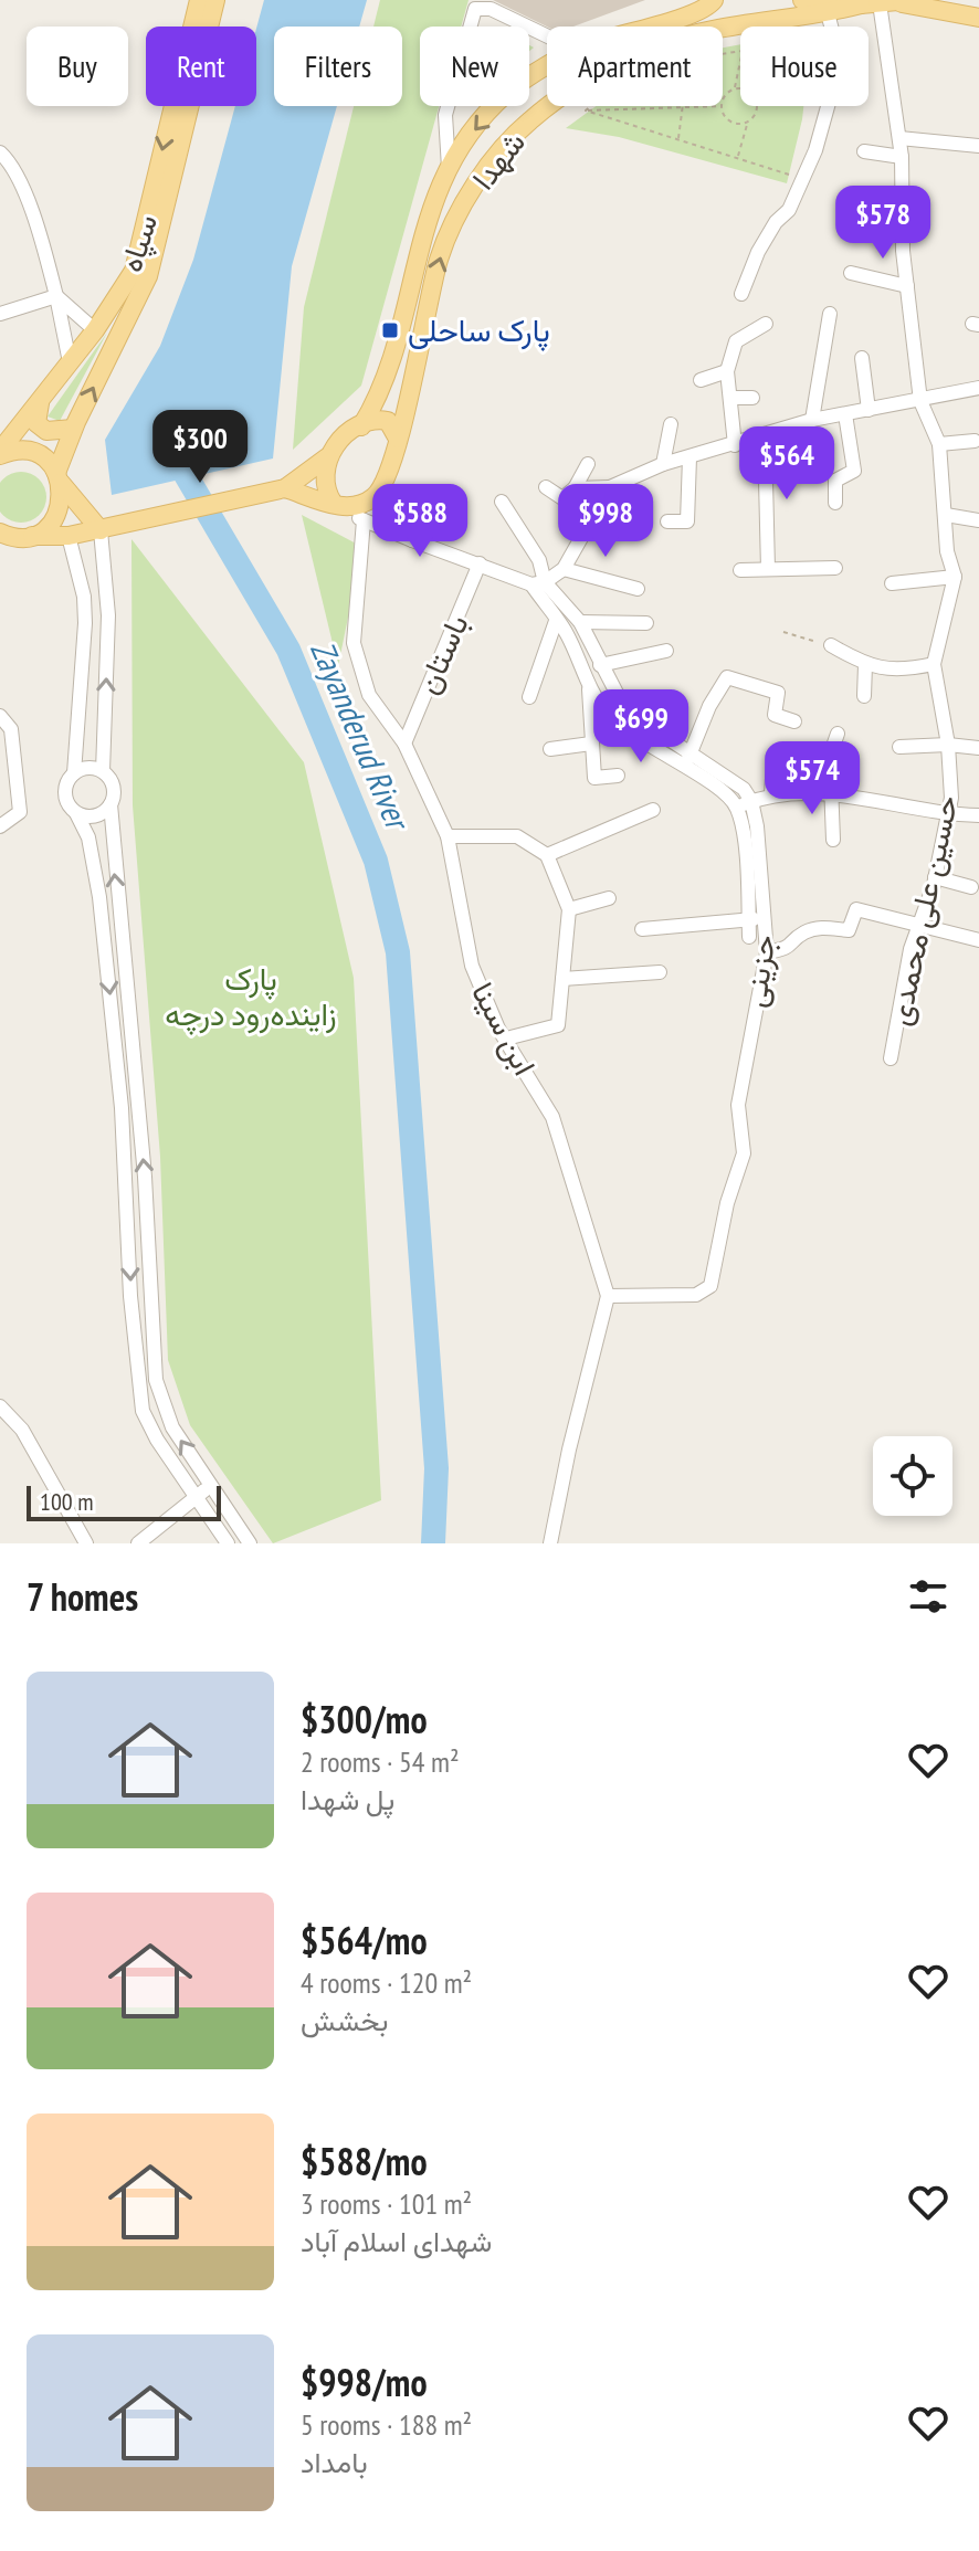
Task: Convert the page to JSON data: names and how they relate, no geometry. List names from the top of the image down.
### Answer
{
  "streets": {
    "main road": ["شهدا", "سپاه"],
    "street": [
      "باستان",
      "حسین علی محمدی",
      "جزینی",
      "ابن سینا"
    ]
  },
  "crossings": [
    ["باستان", "ابن سینا"],
    ["جزینی", "ابن سینا"]
  ],
  "water": ["Zayanderud River"],
  "parks": ["پارک زاینده‌رود درچه"],
  "places": {
    "transit": ["پارک ساحلی"]
  },
  "scale_bar": "100 m",
  "page": {
    "chip": [
      "Buy",
      "Rent",
      "Filters",
      "New",
      "Apartment",
      "House"
    ],
    "price": [
      "$578",
      "$300",
      "$564",
      "$588",
      "$998",
      "$699",
      "$574"
    ],
    "scale": "100 m",
    "heading": "7 homes",
    "list": [
      {
        "name": "$300/mo",
        "note": "2 rooms · 54 m² · پل شهدا"
      },
      {
        "name": "$564/mo",
        "note": "4 rooms · 120 m² · بخشش"
      },
      {
        "name": "$588/mo",
        "note": "3 rooms · 101 m² · شهدای اسلام آباد"
      },
      {
        "name": "$998/mo",
        "note": "5 rooms · 188 m² · بامداد"
      }
    ]
  }
}
